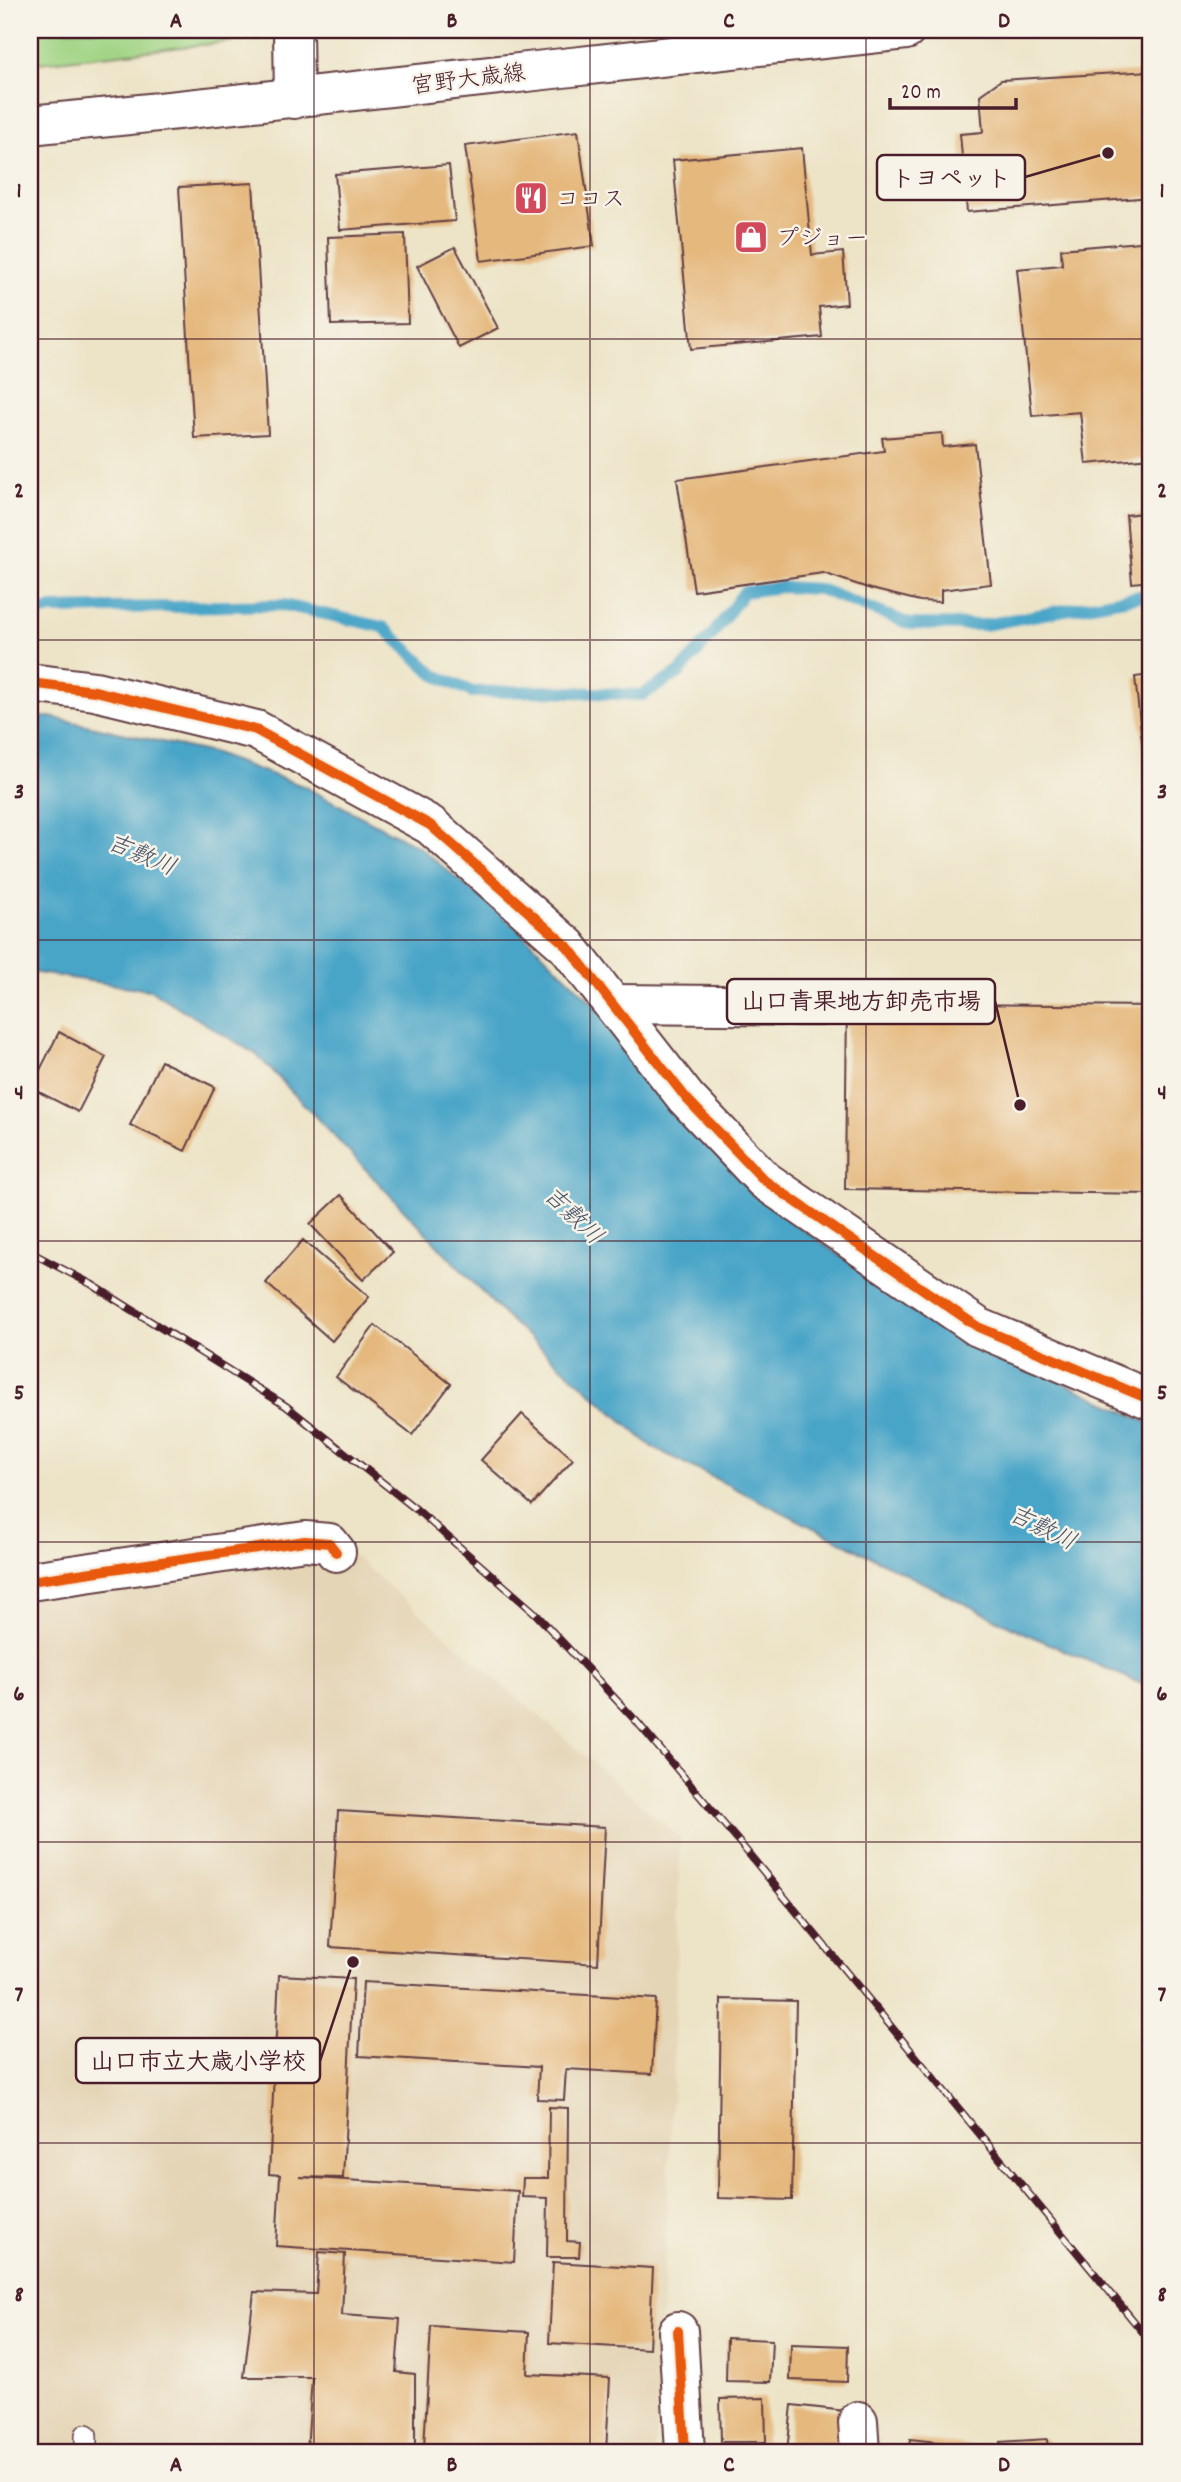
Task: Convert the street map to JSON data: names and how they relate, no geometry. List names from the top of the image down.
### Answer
{
  "streets": {
    "street": ["宮野大歳線"]
  },
  "water": ["吉敷川"],
  "places": {
    "other": ["トヨペット", "山口青果地方卸売市場", "山口市立大歳小学校"],
    "restaurant": ["ココス"],
    "shop": ["プジョー"]
  },
  "scale_bar": "20 m",
  "grid": {
    "columns": [
      "A",
      "B",
      "C",
      "D"
    ],
    "rows": [
      "1",
      "2",
      "3",
      "4",
      "5",
      "6",
      "7",
      "8"
    ]
  }
}
